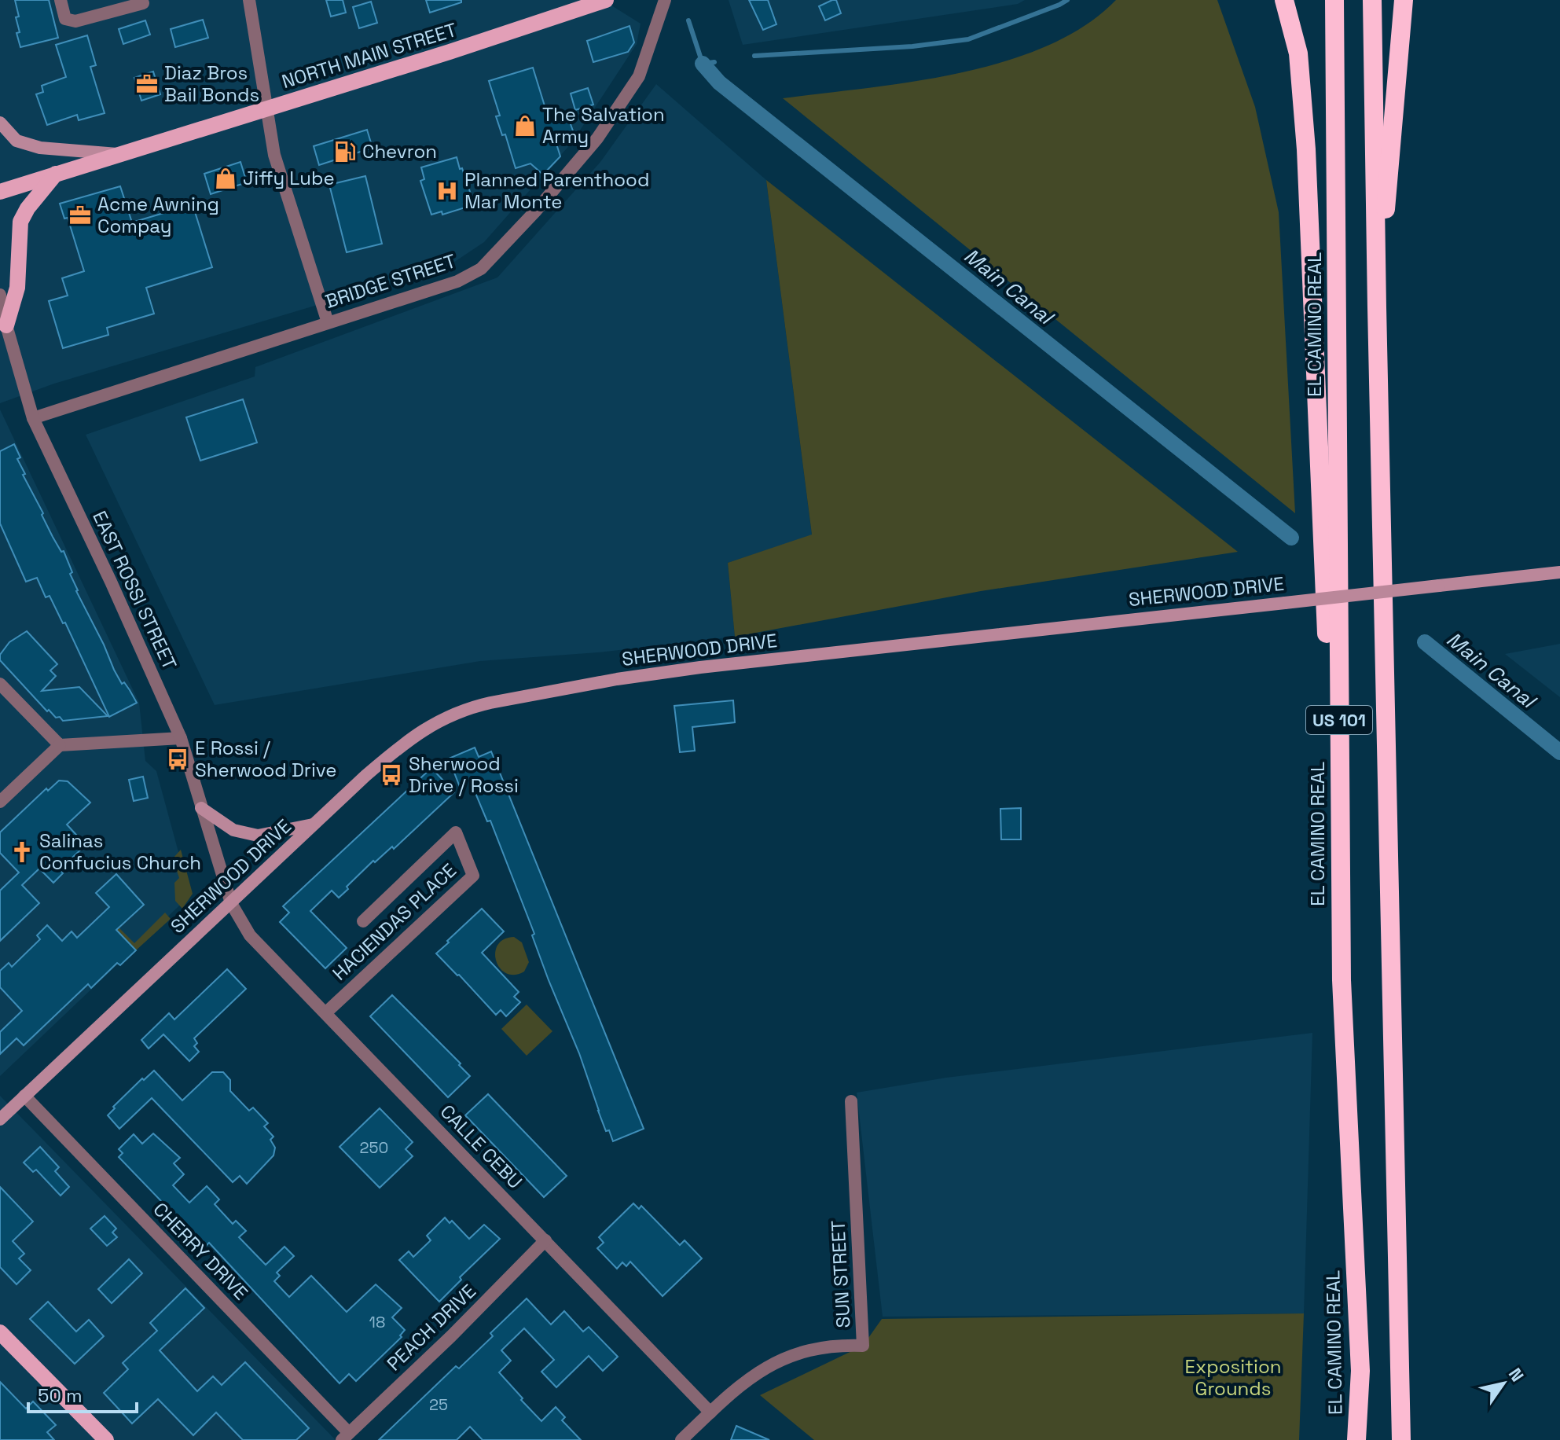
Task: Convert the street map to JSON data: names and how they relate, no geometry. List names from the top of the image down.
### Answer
{
  "streets": {
    "highway": ["EL CAMINO REAL", "US 101"],
    "main road": ["NORTH MAIN STREET", "SHERWOOD DRIVE"],
    "street": [
      "BRIDGE STREET",
      "EAST ROSSI STREET",
      "HACIENDAS PLACE",
      "CALLE CEBU",
      "CHERRY DRIVE",
      "SUN STREET",
      "PEACH DRIVE"
    ]
  },
  "crossings": [
    ["BRIDGE STREET", "EAST ROSSI STREET"],
    ["EAST ROSSI STREET", "SHERWOOD DRIVE"],
    ["EAST ROSSI STREET", "CALLE CEBU"],
    ["SHERWOOD DRIVE", "CALLE CEBU"],
    ["SHERWOOD DRIVE", "CHERRY DRIVE"],
    ["HACIENDAS PLACE", "CALLE CEBU"],
    ["CALLE CEBU", "SUN STREET"],
    ["CALLE CEBU", "PEACH DRIVE"],
    ["CHERRY DRIVE", "PEACH DRIVE"]
  ],
  "water": ["Main Canal"],
  "parks": ["Exposition Grounds"],
  "places": {
    "office": ["Diaz Bros Bail Bonds", "Acme Awning Compay"],
    "shop": ["The Salvation Army", "Jiffy Lube"],
    "fuel station": ["Chevron"],
    "hospital": ["Planned Parenthood Mar Monte"],
    "bus stop": ["E Rossi / Sherwood Drive", "Sherwood Drive / Rossi"],
    "church": ["Salinas Confucius Church"]
  },
  "house_numbers": ["250", "18", "25"],
  "scale_bar": "50 m",
  "north": "top right"
}
